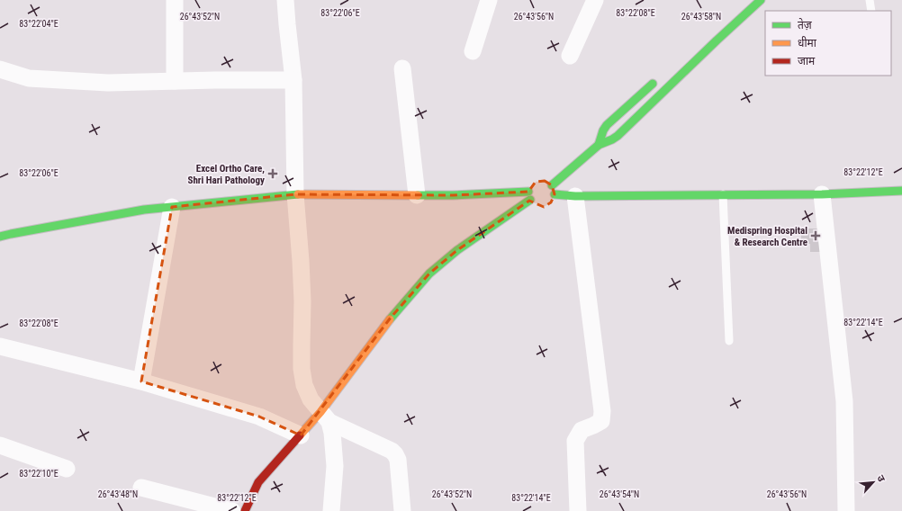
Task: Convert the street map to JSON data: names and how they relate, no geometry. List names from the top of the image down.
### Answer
{
  "places": {
    "health": ["Excel Ortho Care, Shri Hari Pathology", "Medispring Hospital & Research Centre"]
  },
  "legend": ["तेज़", "धीमा", "जाम"],
  "north": "top right",
  "coordinates": [
    "83°22'06\"E",
    "83°22'08\"E",
    "26°43'52\"N",
    "26°43'56\"N",
    "26°43'58\"N",
    "83°22'04\"E",
    "83°22'12\"E",
    "83°22'14\"E",
    "83°22'10\"E",
    "26°43'48\"N",
    "26°43'54\"N"
  ]
}
